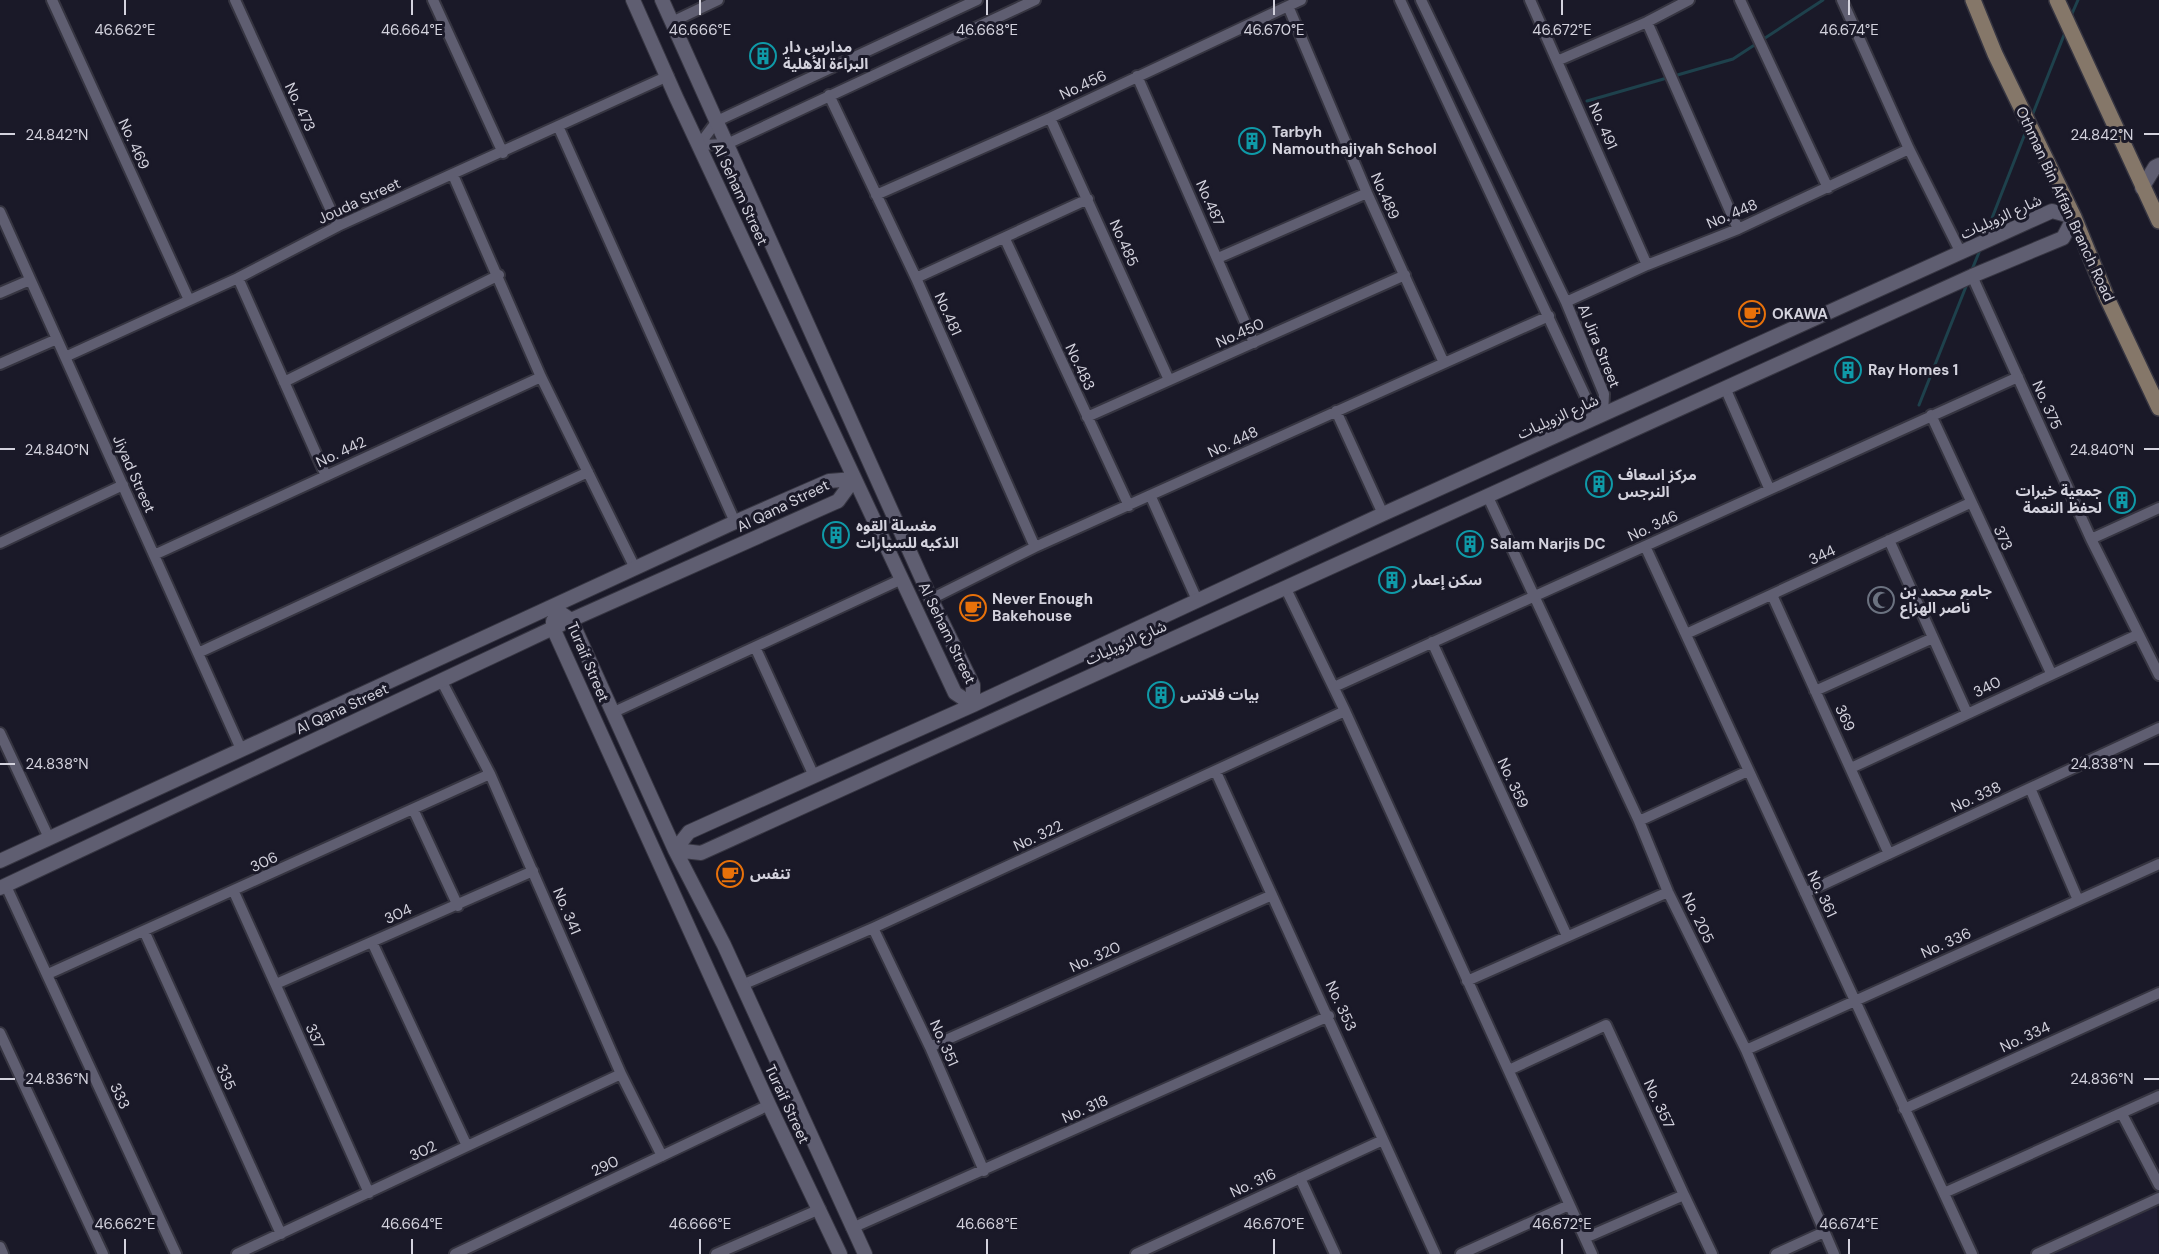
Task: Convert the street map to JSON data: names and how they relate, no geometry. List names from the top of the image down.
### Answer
{
  "streets": {
    "main road": ["Othman Bin Affan Branch Road"],
    "street": [
      "No.456",
      "No. 473",
      "No. 491",
      "No. 469",
      "Al Seham Street",
      "No.489",
      "Jouda Street",
      "No.487",
      "No. 448",
      "شارع الزويليات",
      "No.485",
      "No.481",
      "No.450",
      "Al Jira Street",
      "No.483",
      "No. 375",
      "No. 442",
      "Jiyad Street",
      "Al Qana Street",
      "No. 346",
      "373",
      "344",
      "Turaif Street",
      "340",
      "369",
      "No. 359",
      "No. 338",
      "No. 322",
      "306",
      "No. 361",
      "No. 341",
      "304",
      "No. 205",
      "No. 336",
      "No. 320",
      "No. 353",
      "337",
      "No. 334",
      "No. 351",
      "335",
      "333",
      "No. 357",
      "No. 318",
      "302",
      "290",
      "No. 316"
    ]
  },
  "crossings": [
    ["No.456", "No.489"],
    ["No.456", "No.487"],
    ["No.456", "No.485"],
    ["No.456", "No.481"],
    ["No. 473", "Jouda Street"],
    ["No. 491", "No. 448"],
    ["No. 469", "Jouda Street"],
    ["Al Seham Street", "Jouda Street"],
    ["Al Seham Street", "No. 448"],
    ["Al Seham Street", "شارع الزويليات"],
    ["Al Seham Street", "Al Qana Street"],
    ["No.489", "No. 448"],
    ["No.489", "No.450"],
    ["Jouda Street", "Jiyad Street"],
    ["No.487", "No.450"],
    ["Othman Bin Affan Branch Road", "شارع الزويليات"],
    ["No. 448", "No.481"],
    ["No. 448", "Al Jira Street"],
    ["No. 448", "No.483"],
    ["شارع الزويليات", "Al Jira Street"],
    ["شارع الزويليات", "No. 375"],
    ["شارع الزويليات", "Turaif Street"],
    ["شارع الزويليات", "No. 205"],
    ["No.485", "No.450"],
    ["No.450", "No.483"],
    ["No. 375", "No. 346"],
    ["No. 375", "340"],
    ["No. 442", "Jiyad Street"],
    ["Jiyad Street", "Al Qana Street"],
    ["Al Qana Street", "Turaif Street"],
    ["Al Qana Street", "No. 341"],
    ["Al Qana Street", "333"],
    ["No. 346", "373"],
    ["No. 346", "No. 359"],
    ["No. 346", "No. 361"],
    ["No. 346", "No. 205"],
    ["373", "344"],
    ["373", "340"],
    ["344", "369"],
    ["344", "No. 361"],
    ["Turaif Street", "No. 322"],
    ["Turaif Street", "No. 318"],
    ["Turaif Street", "290"],
    ["340", "369"],
    ["369", "No. 338"],
    ["No. 338", "No. 361"],
    ["No. 322", "No. 353"],
    ["No. 322", "No. 351"],
    ["306", "No. 341"],
    ["306", "337"],
    ["306", "335"],
    ["306", "333"],
    ["No. 361", "No. 336"],
    ["No. 361", "No. 334"],
    ["No. 341", "304"],
    ["No. 341", "302"],
    ["No. 341", "290"],
    ["304", "337"],
    ["No. 205", "No. 336"],
    ["No. 320", "No. 353"],
    ["No. 320", "No. 351"],
    ["No. 353", "No. 318"],
    ["No. 353", "No. 316"],
    ["337", "302"],
    ["No. 351", "No. 318"],
    ["335", "302"]
  ],
  "places": {
    "building": [
      "مدارس دار البراءة الأهلية",
      "Tarbyh Namouthajiyah School",
      "Ray Homes 1",
      "مركز اسعاف النرجس",
      "جمعية خيرات لحفظ النعمة",
      "مغسلة القوه الذكيه للسيارات",
      "Salam Narjis DC",
      "سكن إعمار",
      "بيات فلاتس"
    ],
    "cafe": ["OKAWA", "Never Enough Bakehouse", "تنفس"],
    "mosque": ["جامع محمد بن ناصر الهزاع"]
  },
  "coordinates": [
    "46.662°E",
    "46.664°E",
    "46.666°E",
    "46.668°E",
    "46.670°E",
    "46.672°E",
    "46.674°E",
    "24.842°N",
    "24.840°N",
    "24.838°N",
    "24.836°N"
  ]
}
